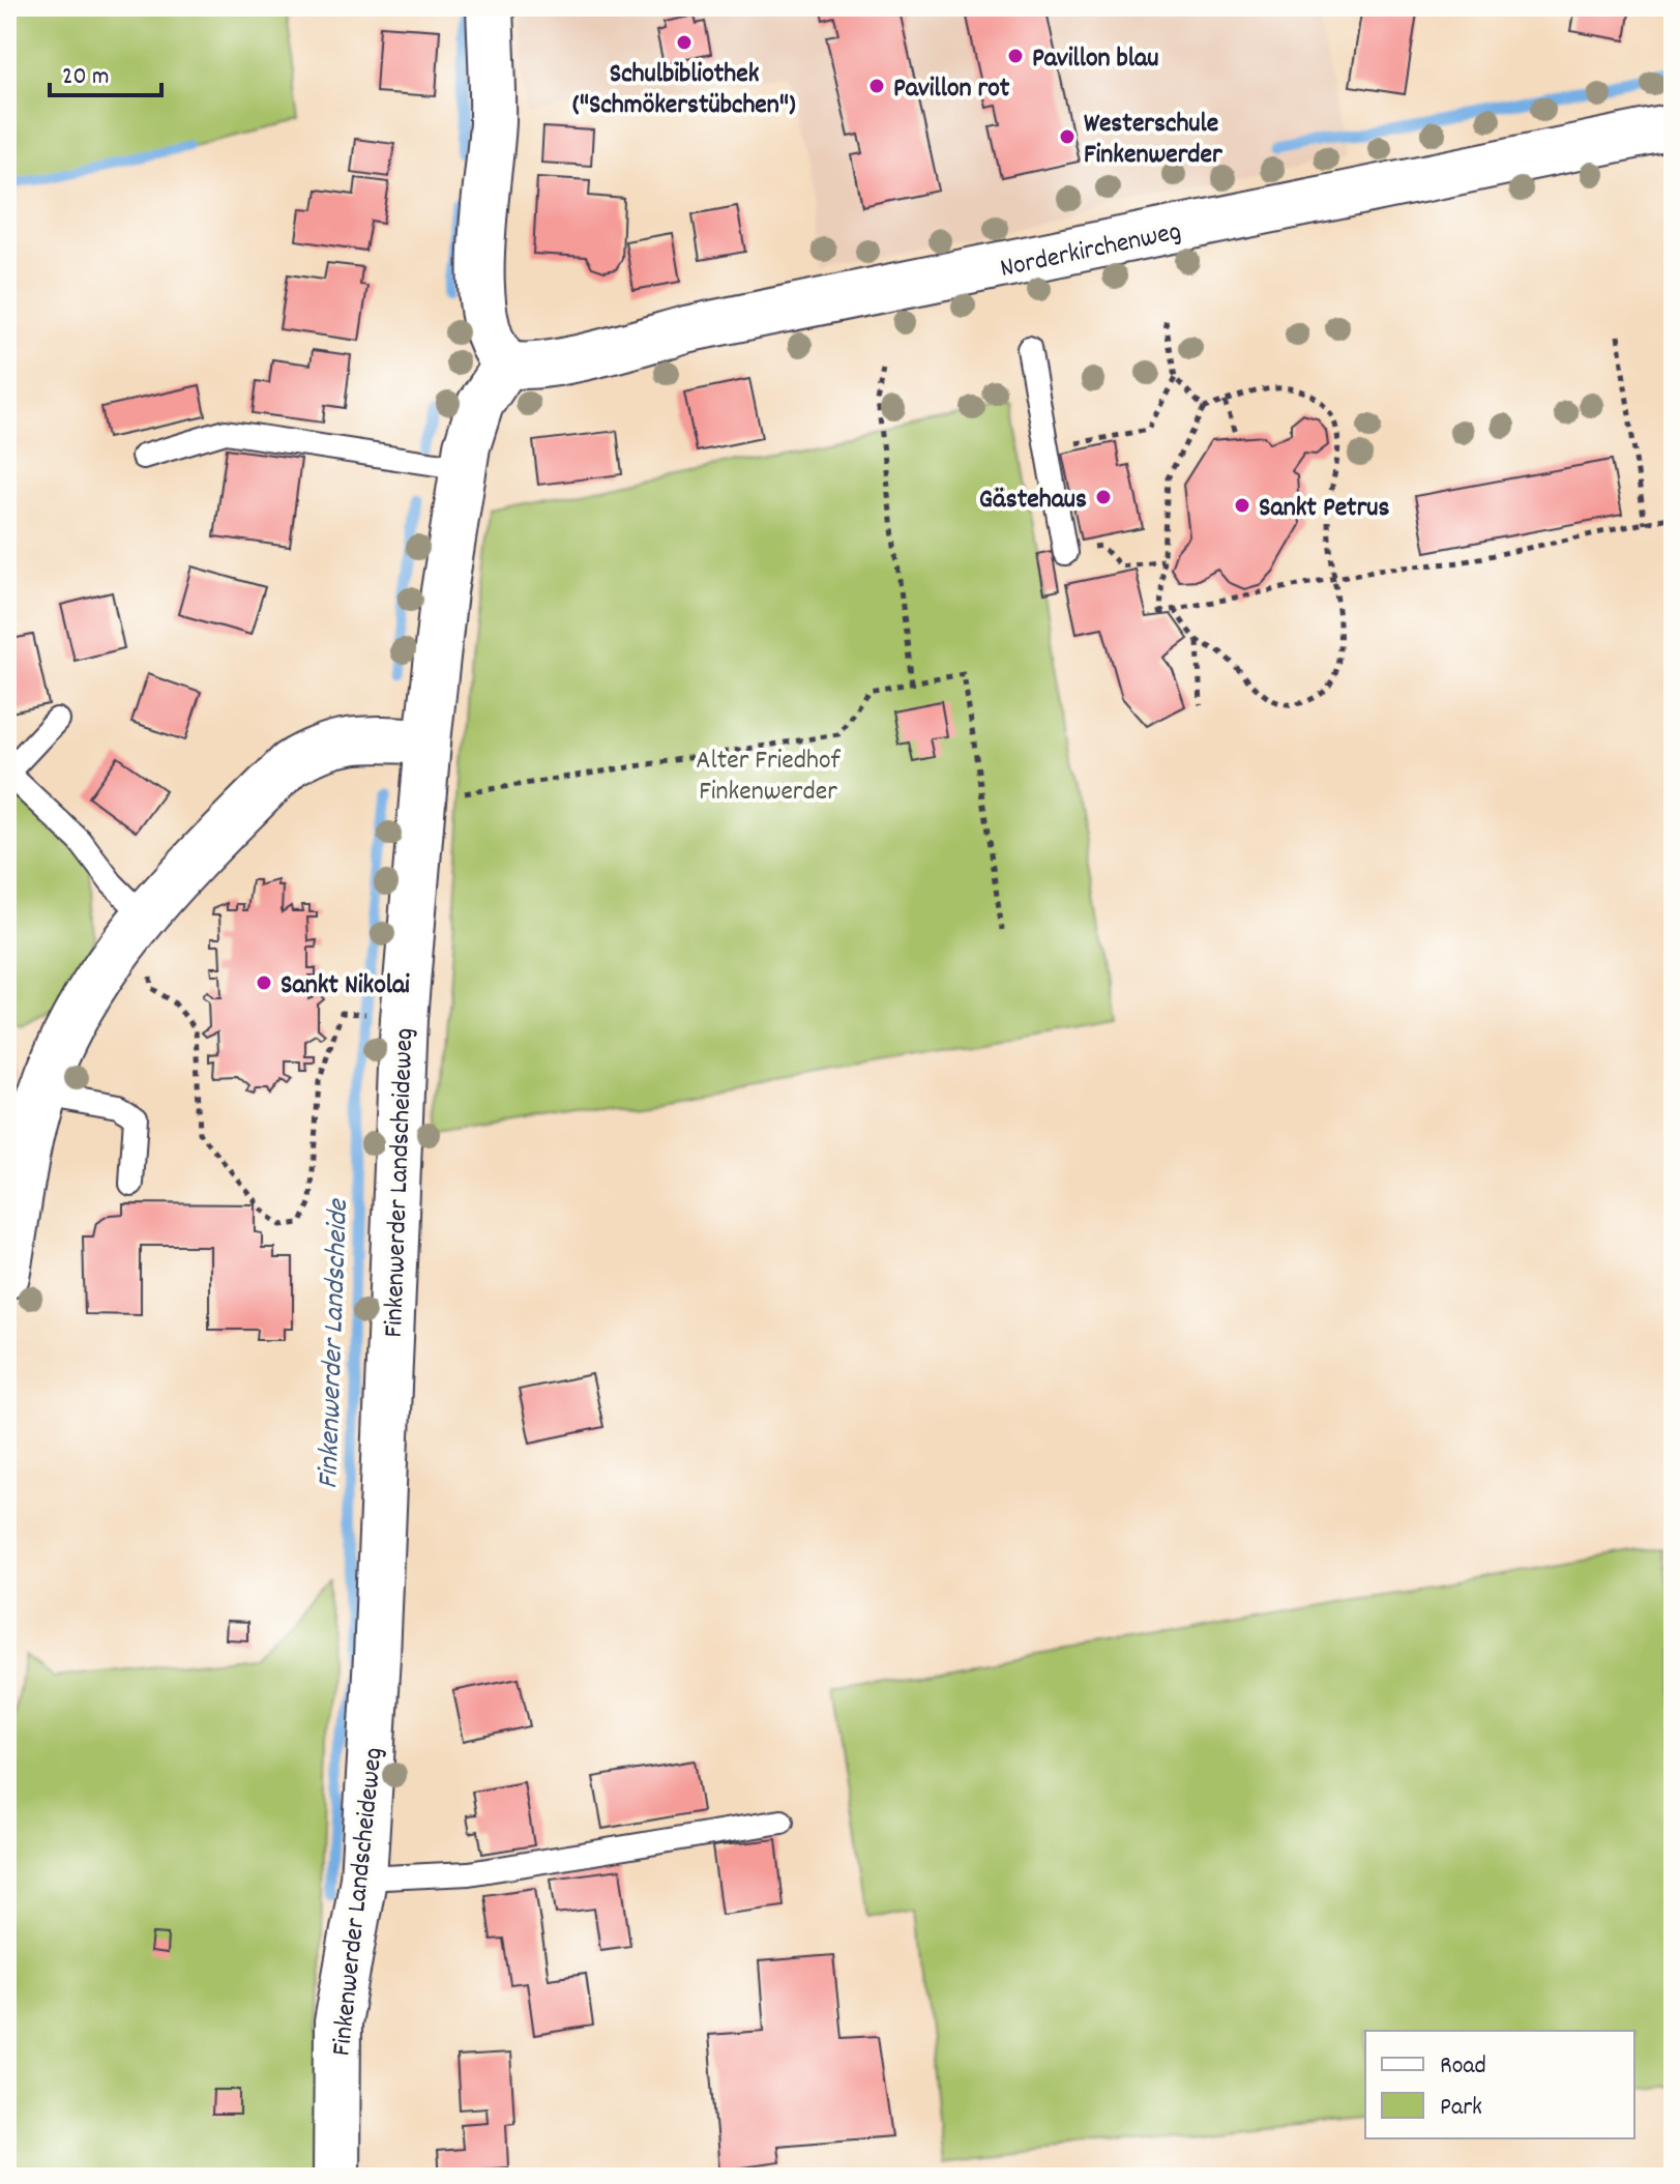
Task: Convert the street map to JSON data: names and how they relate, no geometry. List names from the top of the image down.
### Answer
{
  "streets": {
    "street": ["Norderkirchenweg", "Finkenwerder Landscheideweg"]
  },
  "crossings": [
    ["Norderkirchenweg", "Finkenwerder Landscheideweg"]
  ],
  "water": ["Finkenwerder Landscheide"],
  "parks": ["Alter Friedhof Finkenwerder"],
  "places": [
    "Schulbibliothek (\"Schmökerstübchen\")",
    "Pavillon blau",
    "Pavillon rot",
    "Westerschule Finkenwerder",
    "Gästehaus",
    "Sankt Petrus",
    "Sankt Nikolai"
  ],
  "legend": ["Road", "Park"],
  "scale_bar": "20 m"
}
